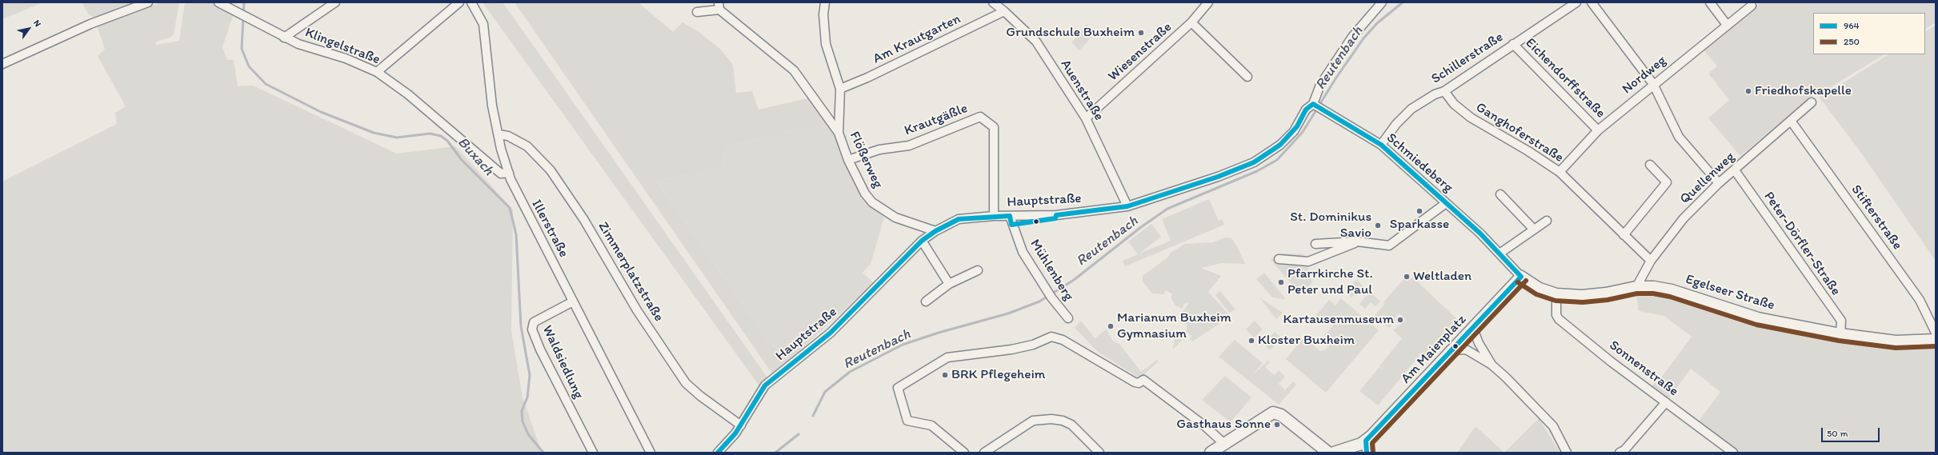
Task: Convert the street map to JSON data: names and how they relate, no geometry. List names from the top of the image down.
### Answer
{
  "streets": {
    "street": [
      "Am Krautgarten",
      "Klingelstraße",
      "Wiesenstraße",
      "Schillerstraße",
      "Nordweg",
      "Eichendorffstraße",
      "Auenstraße",
      "Krautgäßle",
      "Ganghoferstraße",
      "Flößerweg",
      "Schmiedeberg",
      "Quellenweg",
      "Hauptstraße",
      "Stifterstraße",
      "Illerstraße",
      "Peter-Dörfler-Straße",
      "Mühlenberg",
      "Zimmerplatzstraße",
      "Egelseer Straße",
      "Am Maienplatz",
      "Waldsiedlung",
      "Sonnenstraße"
    ]
  },
  "crossings": [
    ["Am Krautgarten", "Auenstraße"],
    ["Am Krautgarten", "Flößerweg"],
    ["Klingelstraße", "Illerstraße"],
    ["Wiesenstraße", "Auenstraße"],
    ["Schillerstraße", "Eichendorffstraße"],
    ["Schillerstraße", "Ganghoferstraße"],
    ["Schillerstraße", "Schmiedeberg"],
    ["Nordweg", "Eichendorffstraße"],
    ["Nordweg", "Ganghoferstraße"],
    ["Auenstraße", "Hauptstraße"],
    ["Krautgäßle", "Flößerweg"],
    ["Krautgäßle", "Hauptstraße"],
    ["Ganghoferstraße", "Quellenweg"],
    ["Flößerweg", "Hauptstraße"],
    ["Schmiedeberg", "Hauptstraße"],
    ["Schmiedeberg", "Egelseer Straße"],
    ["Schmiedeberg", "Am Maienplatz"],
    ["Quellenweg", "Stifterstraße"],
    ["Quellenweg", "Peter-Dörfler-Straße"],
    ["Quellenweg", "Egelseer Straße"],
    ["Hauptstraße", "Mühlenberg"],
    ["Hauptstraße", "Zimmerplatzstraße"],
    ["Illerstraße", "Zimmerplatzstraße"],
    ["Illerstraße", "Waldsiedlung"],
    ["Peter-Dörfler-Straße", "Egelseer Straße"],
    ["Egelseer Straße", "Am Maienplatz"],
    ["Egelseer Straße", "Sonnenstraße"]
  ],
  "water": ["Reutenbach", "Buxach"],
  "places": [
    "Grundschule Buxheim",
    "Friedhofskapelle",
    "Sparkasse",
    "St. Dominikus Savio",
    "Weltladen",
    "Pfarrkirche St. Peter und Paul",
    "Kartausenmuseum",
    "Marianum Buxheim Gymnasium",
    "Kloster Buxheim",
    "BRK Pflegeheim",
    "Gasthaus Sonne"
  ],
  "lines": ["transit line 964", "transit line 250"],
  "legend": ["964", "250"],
  "scale_bar": "50 m",
  "north": "top right"
}
